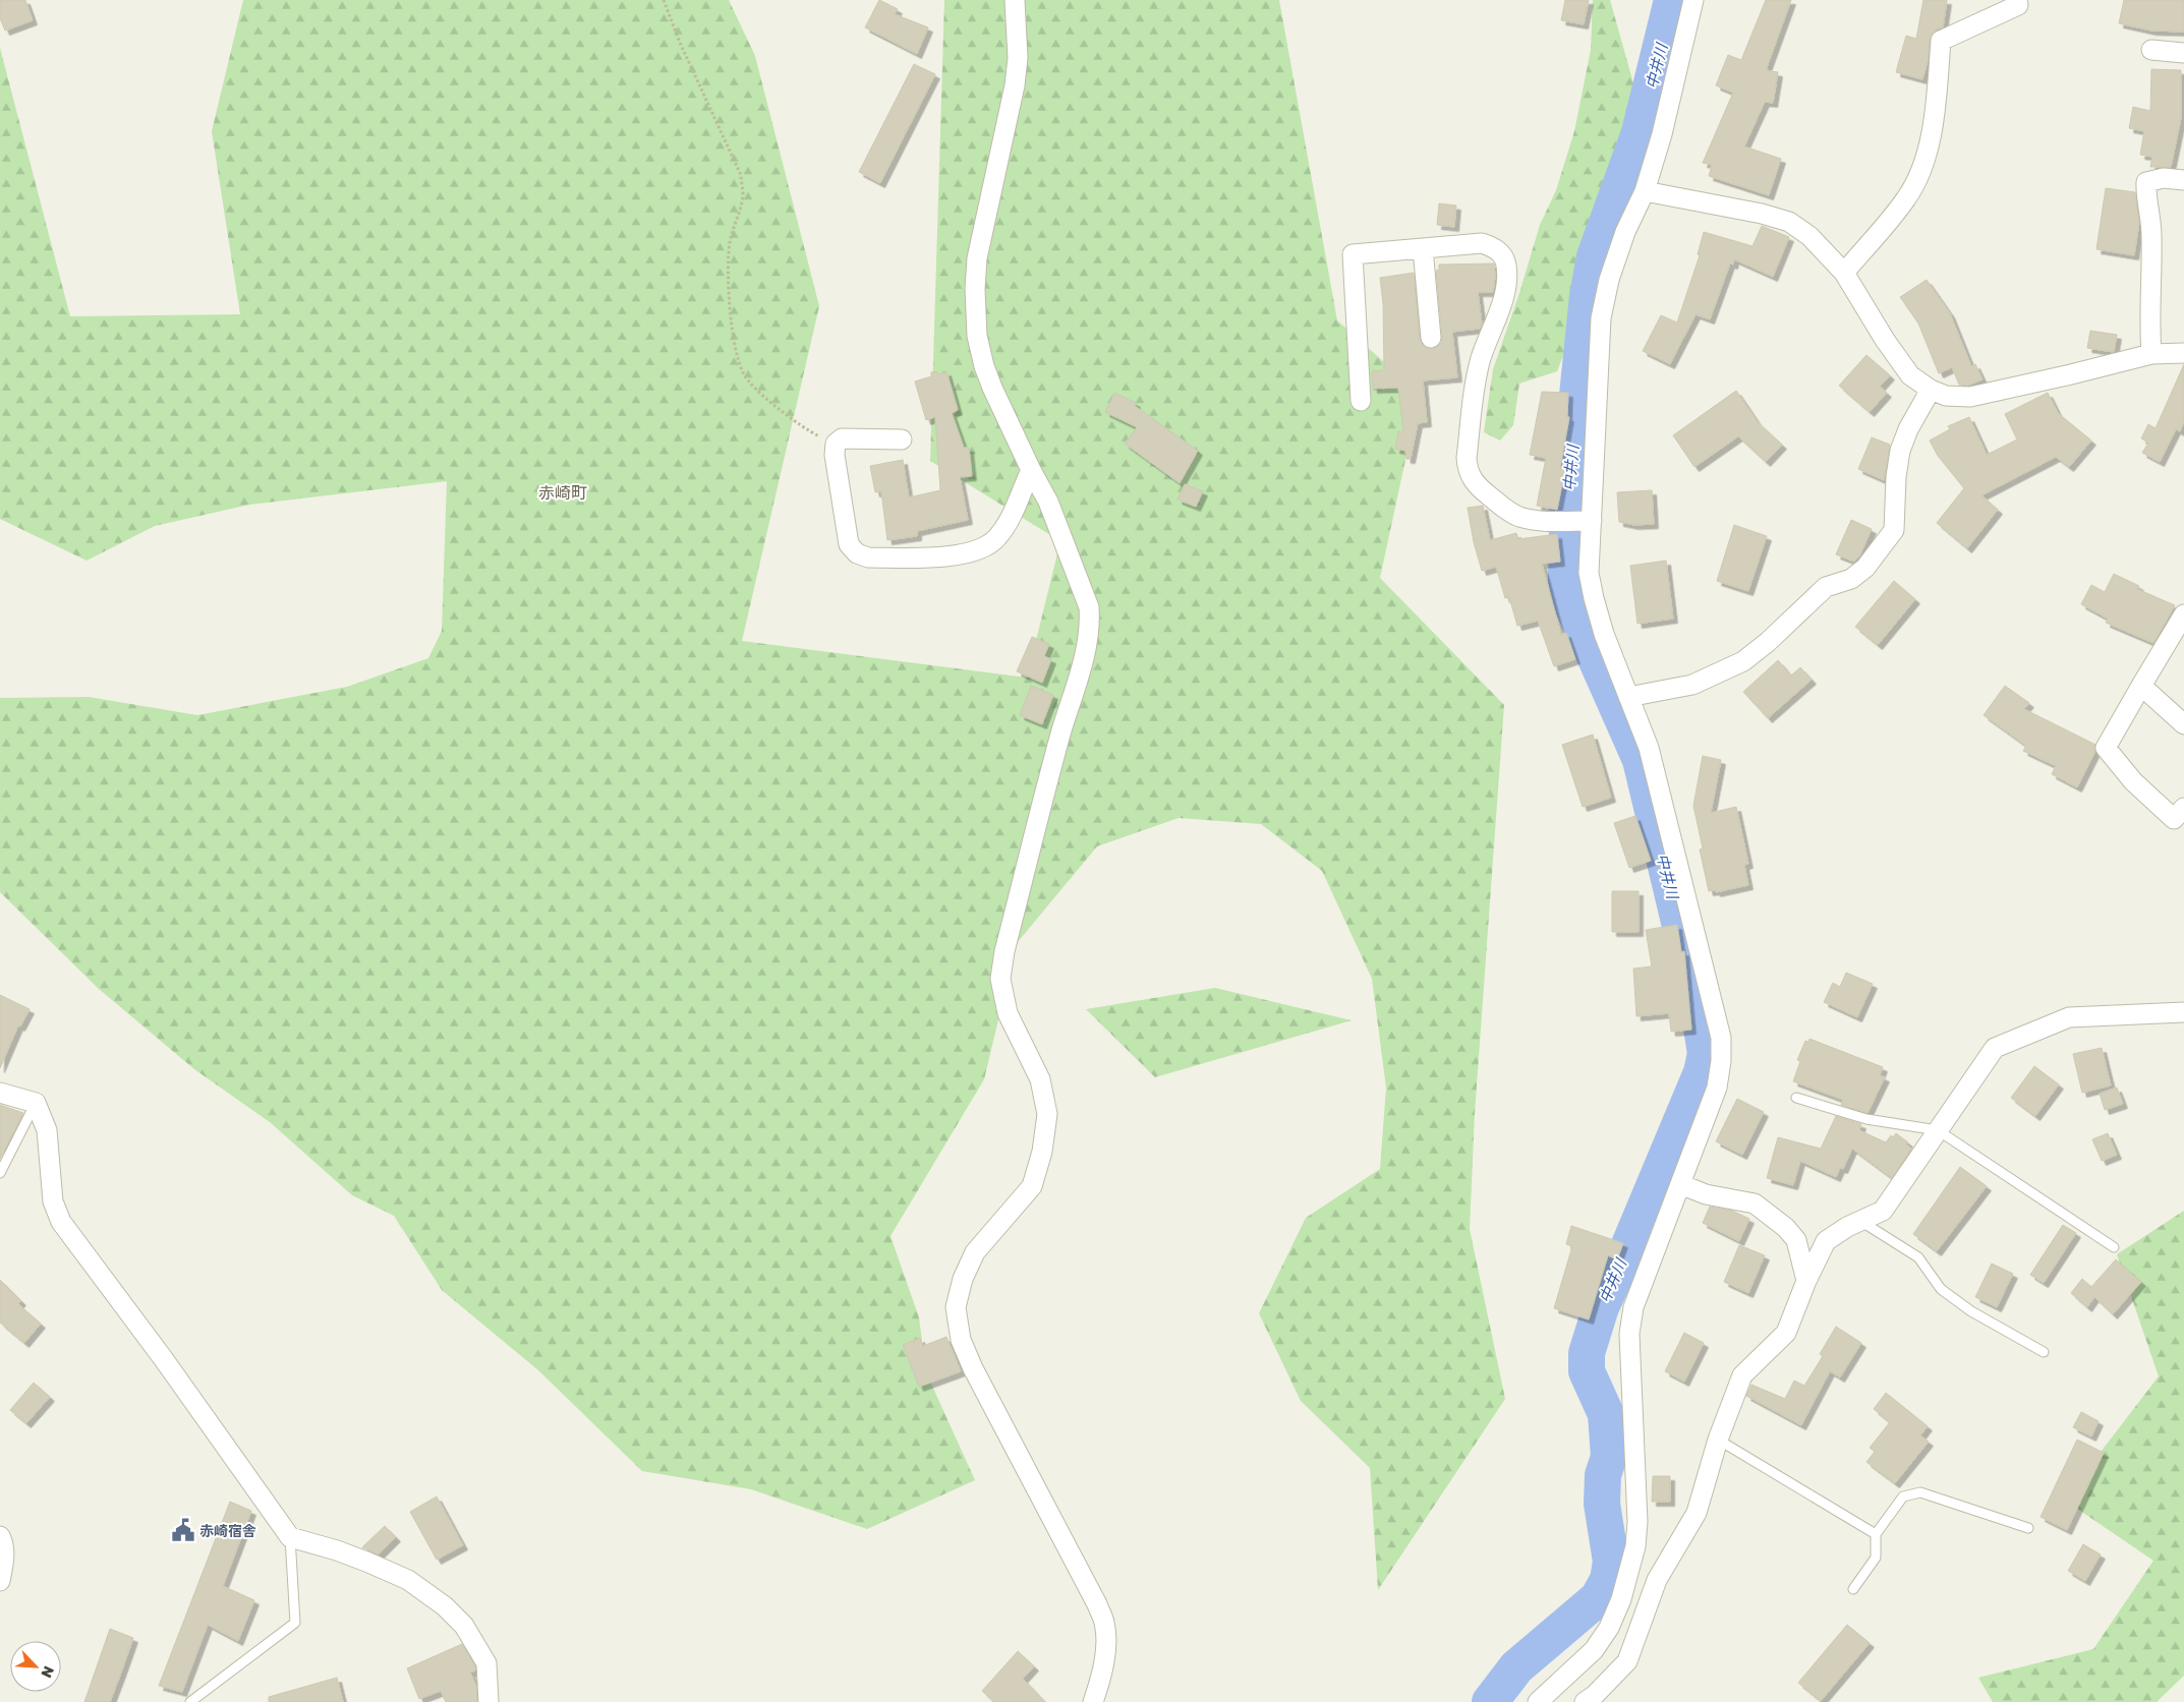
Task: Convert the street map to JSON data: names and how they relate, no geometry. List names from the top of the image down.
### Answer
{
  "districts": ["赤崎町"],
  "water": ["中井川"],
  "places": {
    "public building": ["赤崎宿舎"]
  },
  "north": "bottom right"
}
